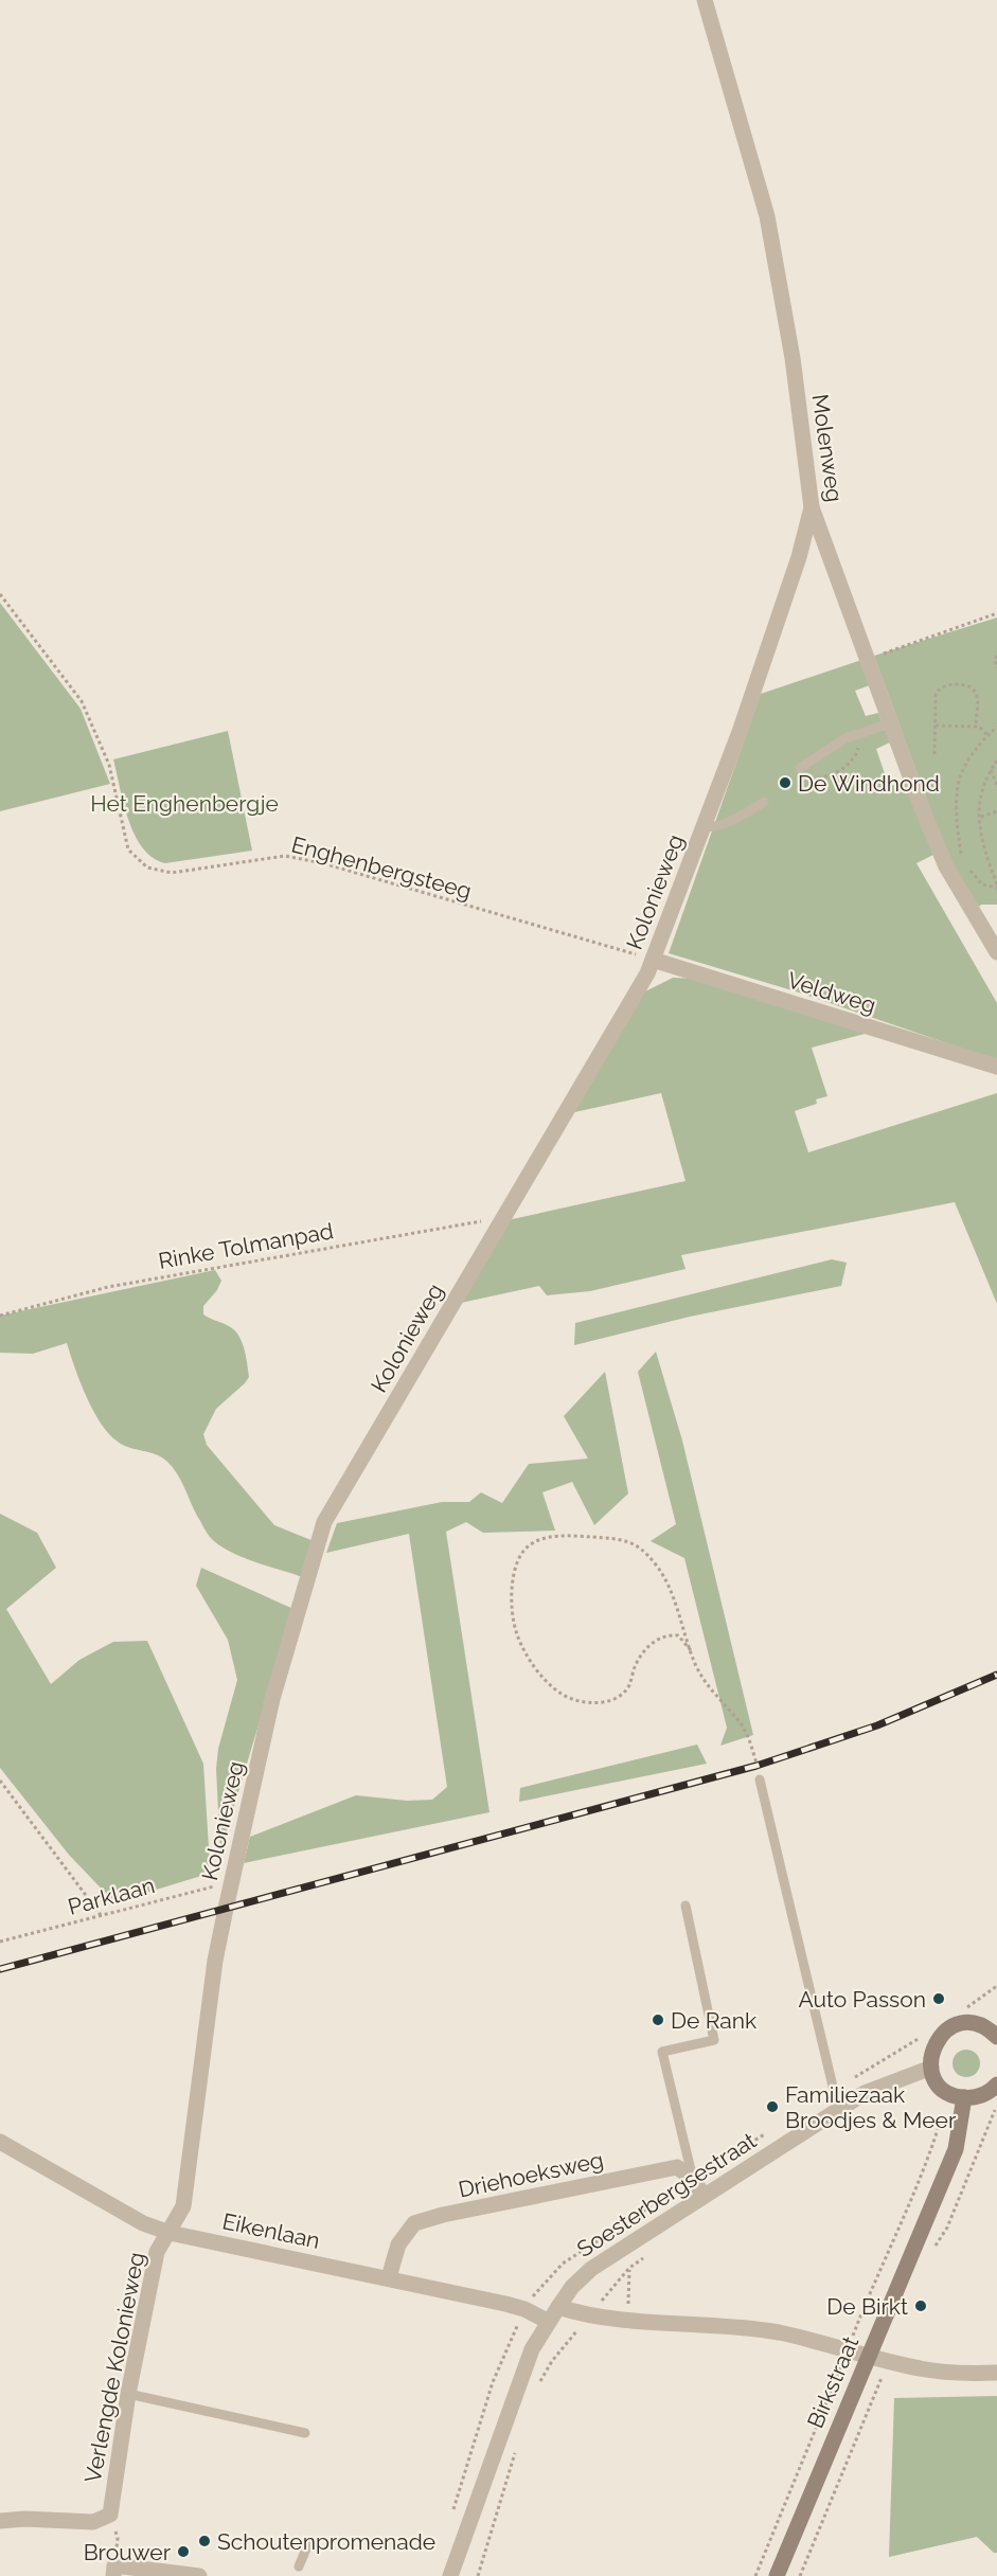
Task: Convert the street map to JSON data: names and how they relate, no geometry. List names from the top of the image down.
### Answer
{
  "streets": {
    "main road": ["Birkstraat"],
    "street": [
      "Molenweg",
      "Kolonieweg",
      "Veldweg",
      "Driehoeksweg",
      "Soesterbergsestraat",
      "Eikenlaan",
      "Verlengde Kolonieweg"
    ],
    "path": ["Enghenbergsteeg", "Rinke Tolmanpad", "Parklaan"]
  },
  "crossings": [
    ["Molenweg", "Kolonieweg"],
    ["Enghenbergsteeg", "Kolonieweg"],
    ["Enghenbergsteeg", "Veldweg"],
    ["Kolonieweg", "Veldweg"],
    ["Kolonieweg", "Rinke Tolmanpad"],
    ["Kolonieweg", "Parklaan"],
    ["Kolonieweg", "Eikenlaan"],
    ["Kolonieweg", "Verlengde Kolonieweg"],
    ["Driehoeksweg", "Soesterbergsestraat"],
    ["Driehoeksweg", "Eikenlaan"],
    ["Soesterbergsestraat", "Eikenlaan"],
    ["Eikenlaan", "Verlengde Kolonieweg"]
  ],
  "parks": ["Het Enghenbergje"],
  "places": [
    "De Windhond",
    "Auto Passon",
    "De Rank",
    "Familiezaak Broodjes & Meer",
    "De Birkt",
    "Schoutenpromenade",
    "Brouwer"
  ]
}
